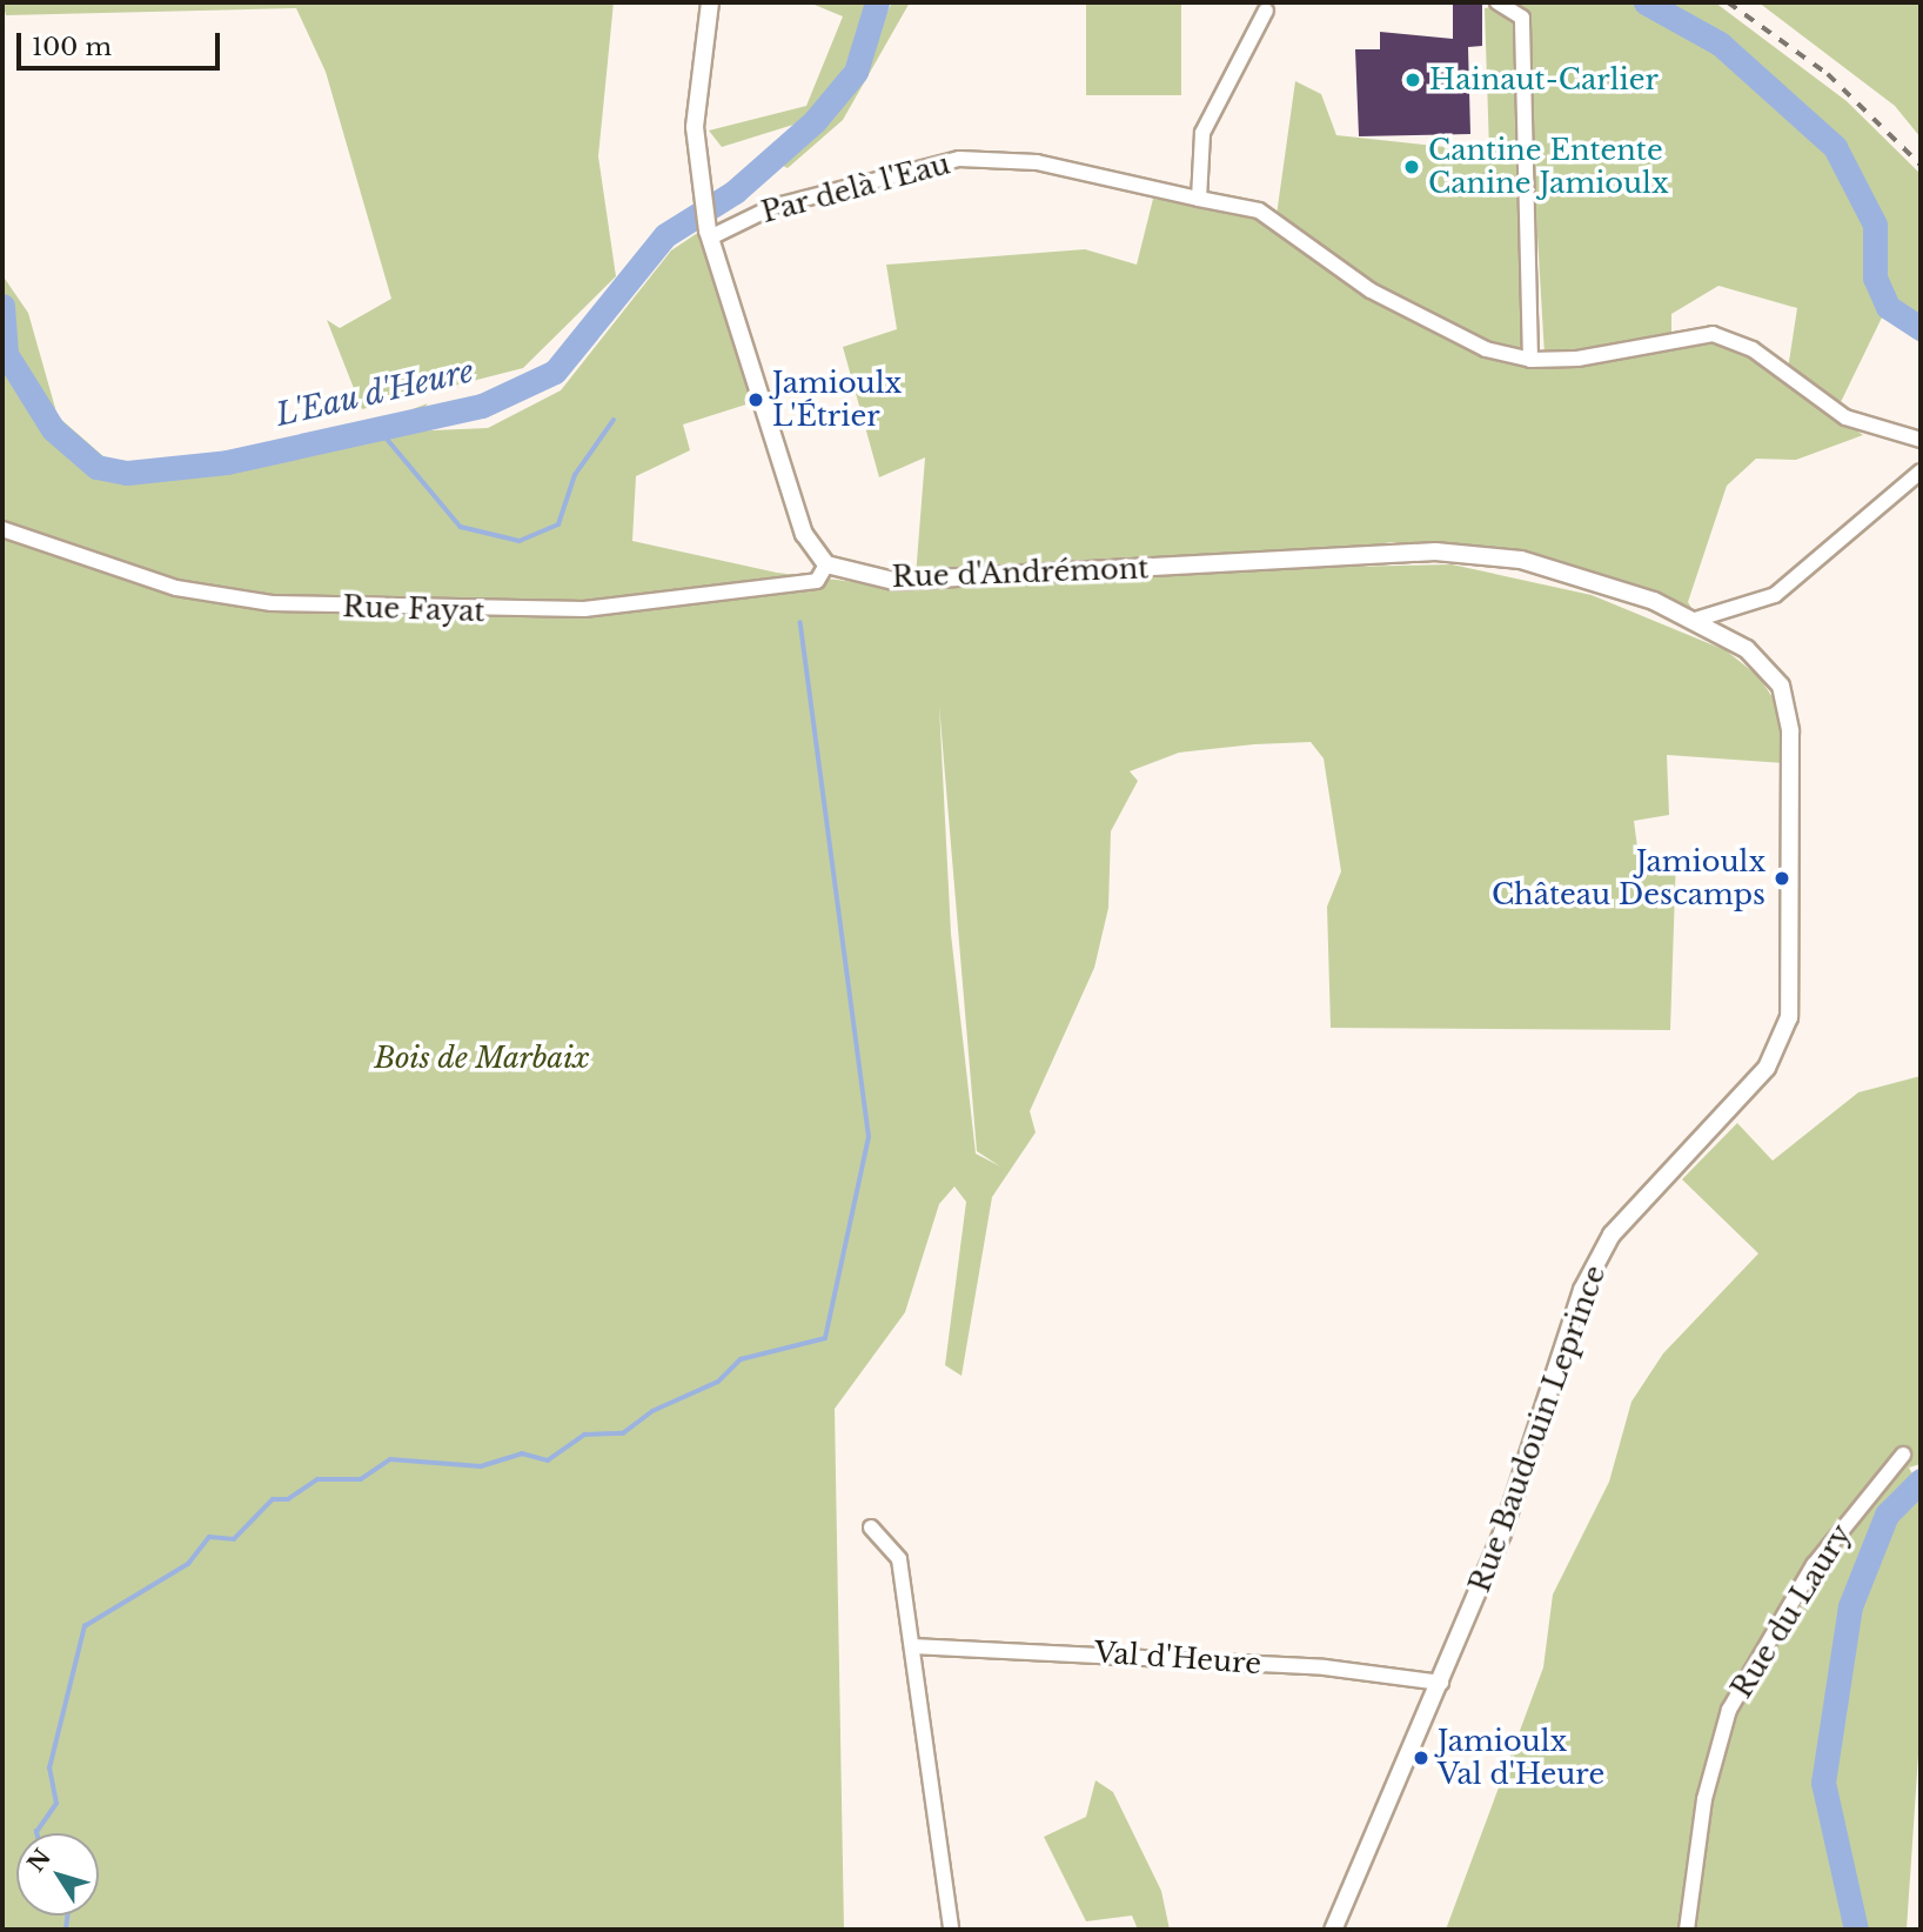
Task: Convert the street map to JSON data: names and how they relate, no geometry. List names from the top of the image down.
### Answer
{
  "streets": {
    "street": [
      "Par delà l'Eau",
      "Rue d'Andrémont",
      "Rue Fayat",
      "Rue Baudouin Leprince",
      "Rue du Laury",
      "Val d'Heure"
    ]
  },
  "crossings": [
    ["Rue d'Andrémont", "Rue Fayat"],
    ["Rue d'Andrémont", "Rue Baudouin Leprince"],
    ["Rue Baudouin Leprince", "Val d'Heure"]
  ],
  "water": ["L'Eau d'Heure"],
  "parks": ["Bois de Marbaix"],
  "places": [
    "Hainaut-Carlier",
    "Cantine Entente Canine Jamioulx",
    "Jamioulx L'Étrier",
    "Jamioulx Château Descamps",
    "Jamioulx Val d'Heure"
  ],
  "scale_bar": "100 m",
  "north": "top left"
}
